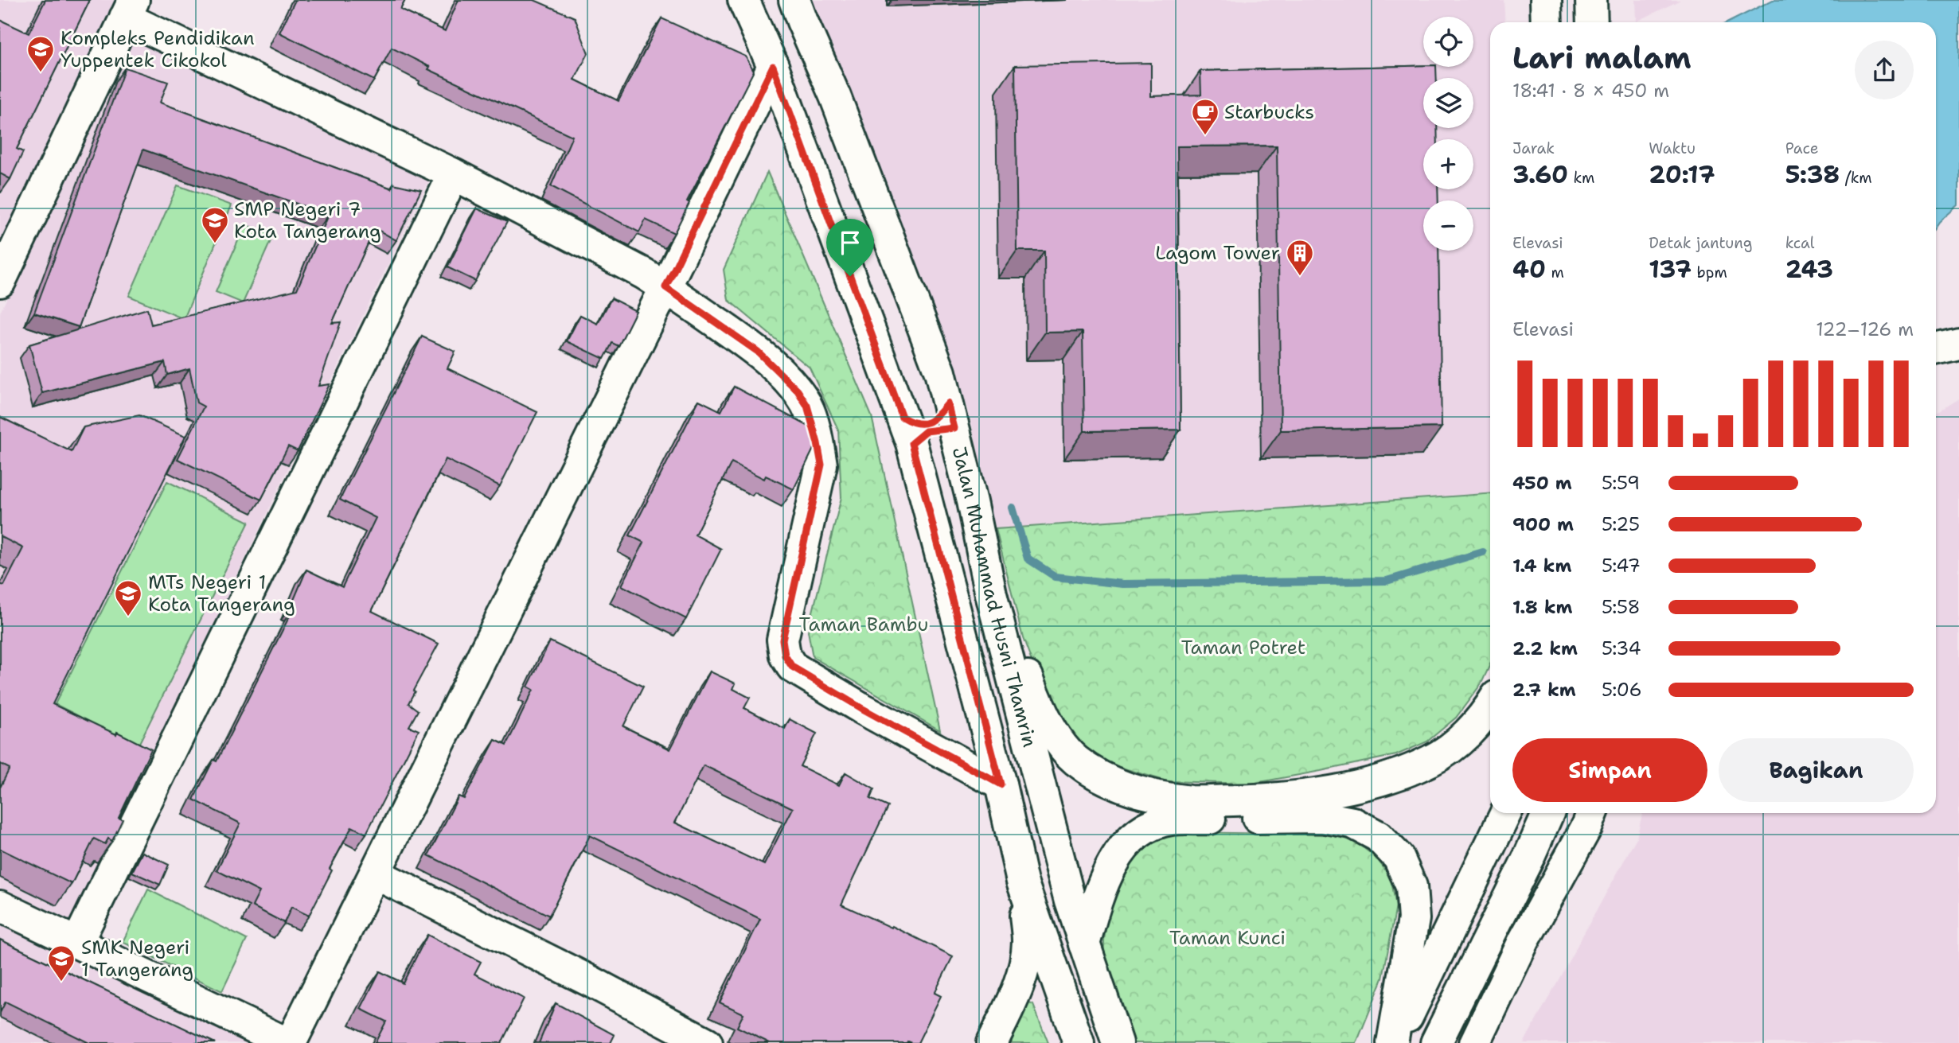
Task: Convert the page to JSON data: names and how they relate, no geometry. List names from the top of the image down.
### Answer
{
  "streets": {
    "main road": ["Jalan Muhammad Husni Thamrin"]
  },
  "parks": ["Taman Bambu", "Taman Potret", "Taman Kunci"],
  "places": {
    "school or university": [
      "Kompleks Pendidikan Yuppentek Cikokol",
      "SMP Negeri 7 Kota Tangerang",
      "MTs Negeri 1 Kota Tangerang",
      "SMK Negeri 1 Tangerang"
    ],
    "cafe": ["Starbucks"],
    "building": ["Lagom Tower"]
  },
  "page": {
    "map_buttons": ["+", "−"],
    "heading": ["Lari malam", "18:41 · 8 × 450 m"],
    "stats": [
      ["Jarak", "3.60 km"],
      ["Waktu", "20:17"],
      ["Pace", "5:38 /km"],
      ["Elevasi", "40 m"],
      ["Detak jantung", "137 bpm"],
      ["kcal", "243"]
    ],
    "chart": ["Elevasi", "122–126 m"],
    "list": [
      {
        "name": "450 m",
        "note": "5:59"
      },
      {
        "name": "900 m",
        "note": "5:25"
      },
      {
        "name": "1.4 km",
        "note": "5:47"
      },
      {
        "name": "1.8 km",
        "note": "5:58"
      },
      {
        "name": "2.2 km",
        "note": "5:34"
      },
      {
        "name": "2.7 km",
        "note": "5:06"
      }
    ],
    "buttons": ["Simpan", "Bagikan"]
  }
}
